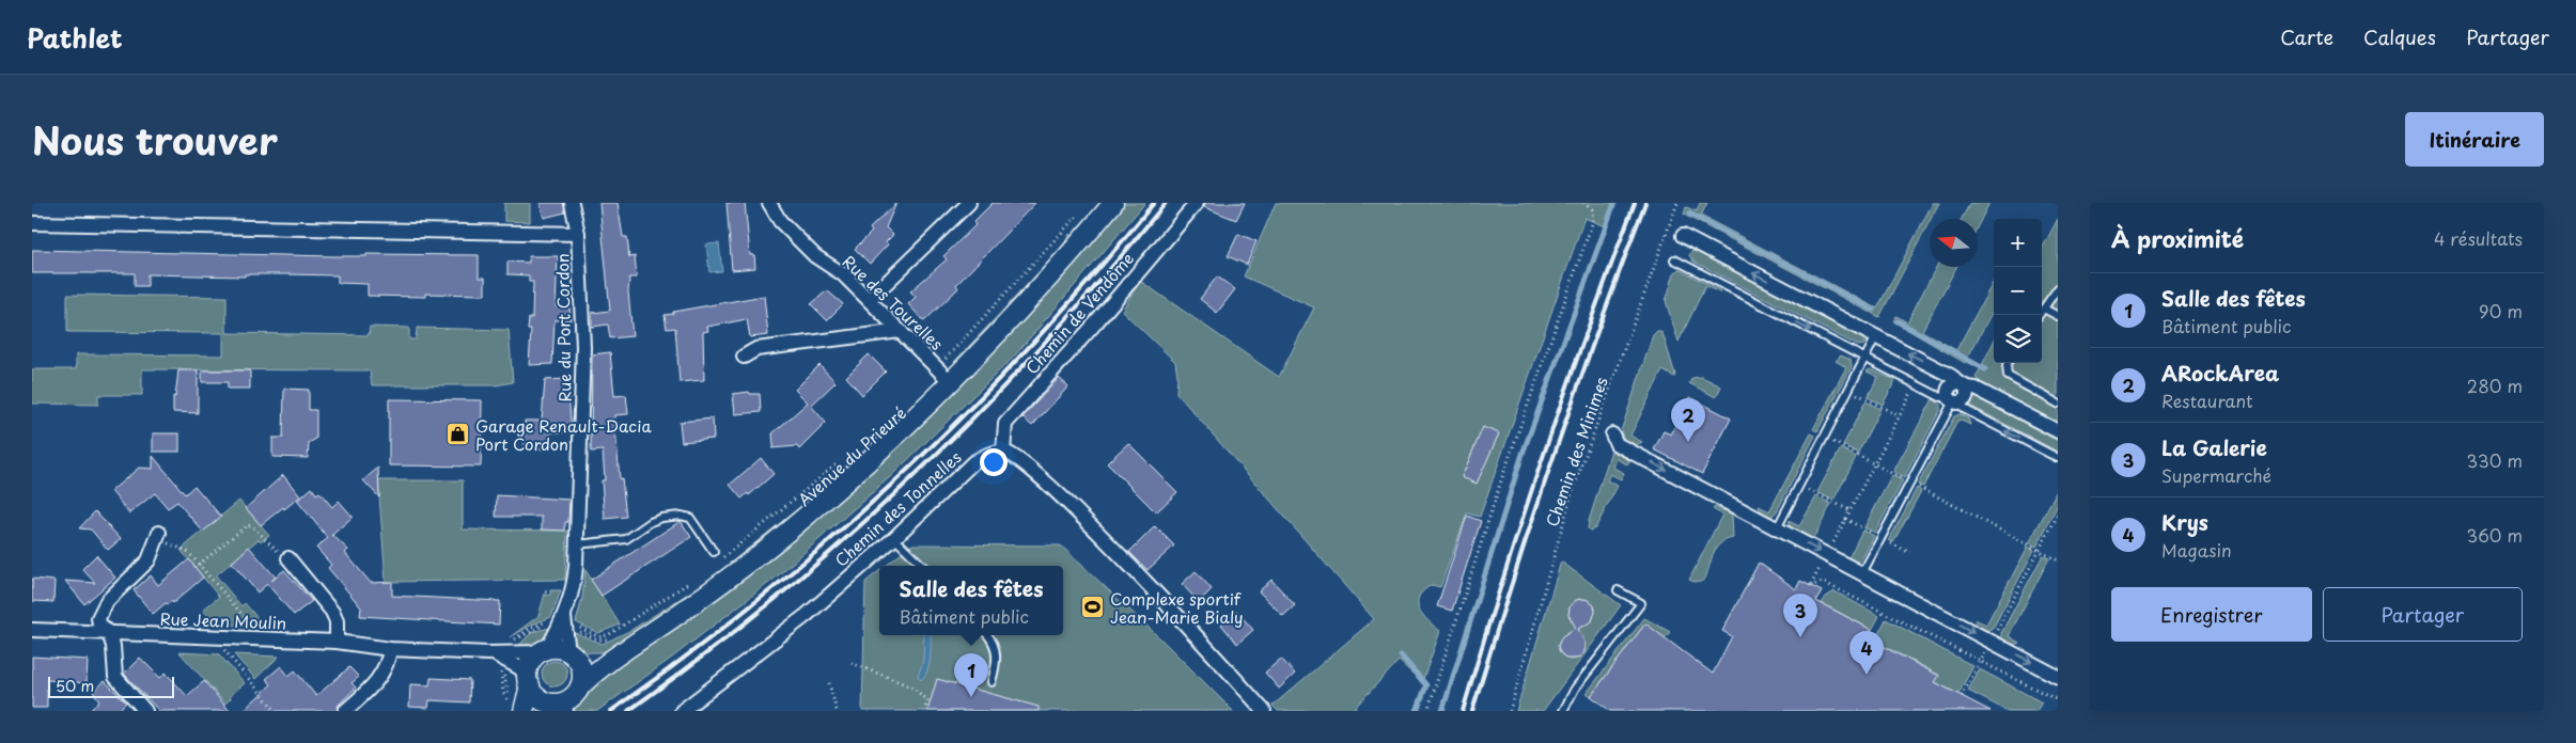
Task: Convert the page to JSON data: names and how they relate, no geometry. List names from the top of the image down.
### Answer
{
  "streets": {
    "street": [
      "Rue des Tourelles",
      "Chemin de Vendôme",
      "Rue du Port Cordon",
      "Avenue du Prieuré",
      "Chemin des Tonnelles",
      "Rue Jean Moulin"
    ],
    "path": ["Chemin des Minimes"]
  },
  "crossings": [
    ["Rue des Tourelles", "Avenue du Prieuré"],
    ["Chemin de Vendôme", "Chemin des Tonnelles"],
    ["Rue du Port Cordon", "Avenue du Prieuré"],
    ["Rue du Port Cordon", "Rue Jean Moulin"],
    ["Avenue du Prieuré", "Rue Jean Moulin"]
  ],
  "places": {
    "shop": ["Garage Renault-Dacia Port Cordon"],
    "sports": ["Complexe sportif Jean-Marie Bialy"]
  },
  "scale_bar": "50 m",
  "north": "left",
  "page": {
    "header": "Pathlet",
    "nav": ["Carte", "Calques", "Partager"],
    "title": "Nous trouver",
    "buttons": [
      "Itinéraire",
      ["Enregistrer", "Partager"]
    ],
    "heading": ["À proximité", "4 résultats"],
    "map_buttons": ["+", "−"],
    "list": [
      {
        "mark": "1",
        "name": "Salle des fêtes",
        "note": "Bâtiment public",
        "value": "90 m"
      },
      {
        "mark": "2",
        "name": "ARockArea",
        "note": "Restaurant",
        "value": "280 m"
      },
      {
        "mark": "3",
        "name": "La Galerie",
        "note": "Supermarché",
        "value": "330 m"
      },
      {
        "mark": "4",
        "name": "Krys",
        "note": "Magasin",
        "value": "360 m"
      }
    ],
    "pins": [
      "2",
      "3",
      "4",
      "1"
    ],
    "popup": ["Salle des fêtes", "Bâtiment public"],
    "scale": "50 m"
  }
}
